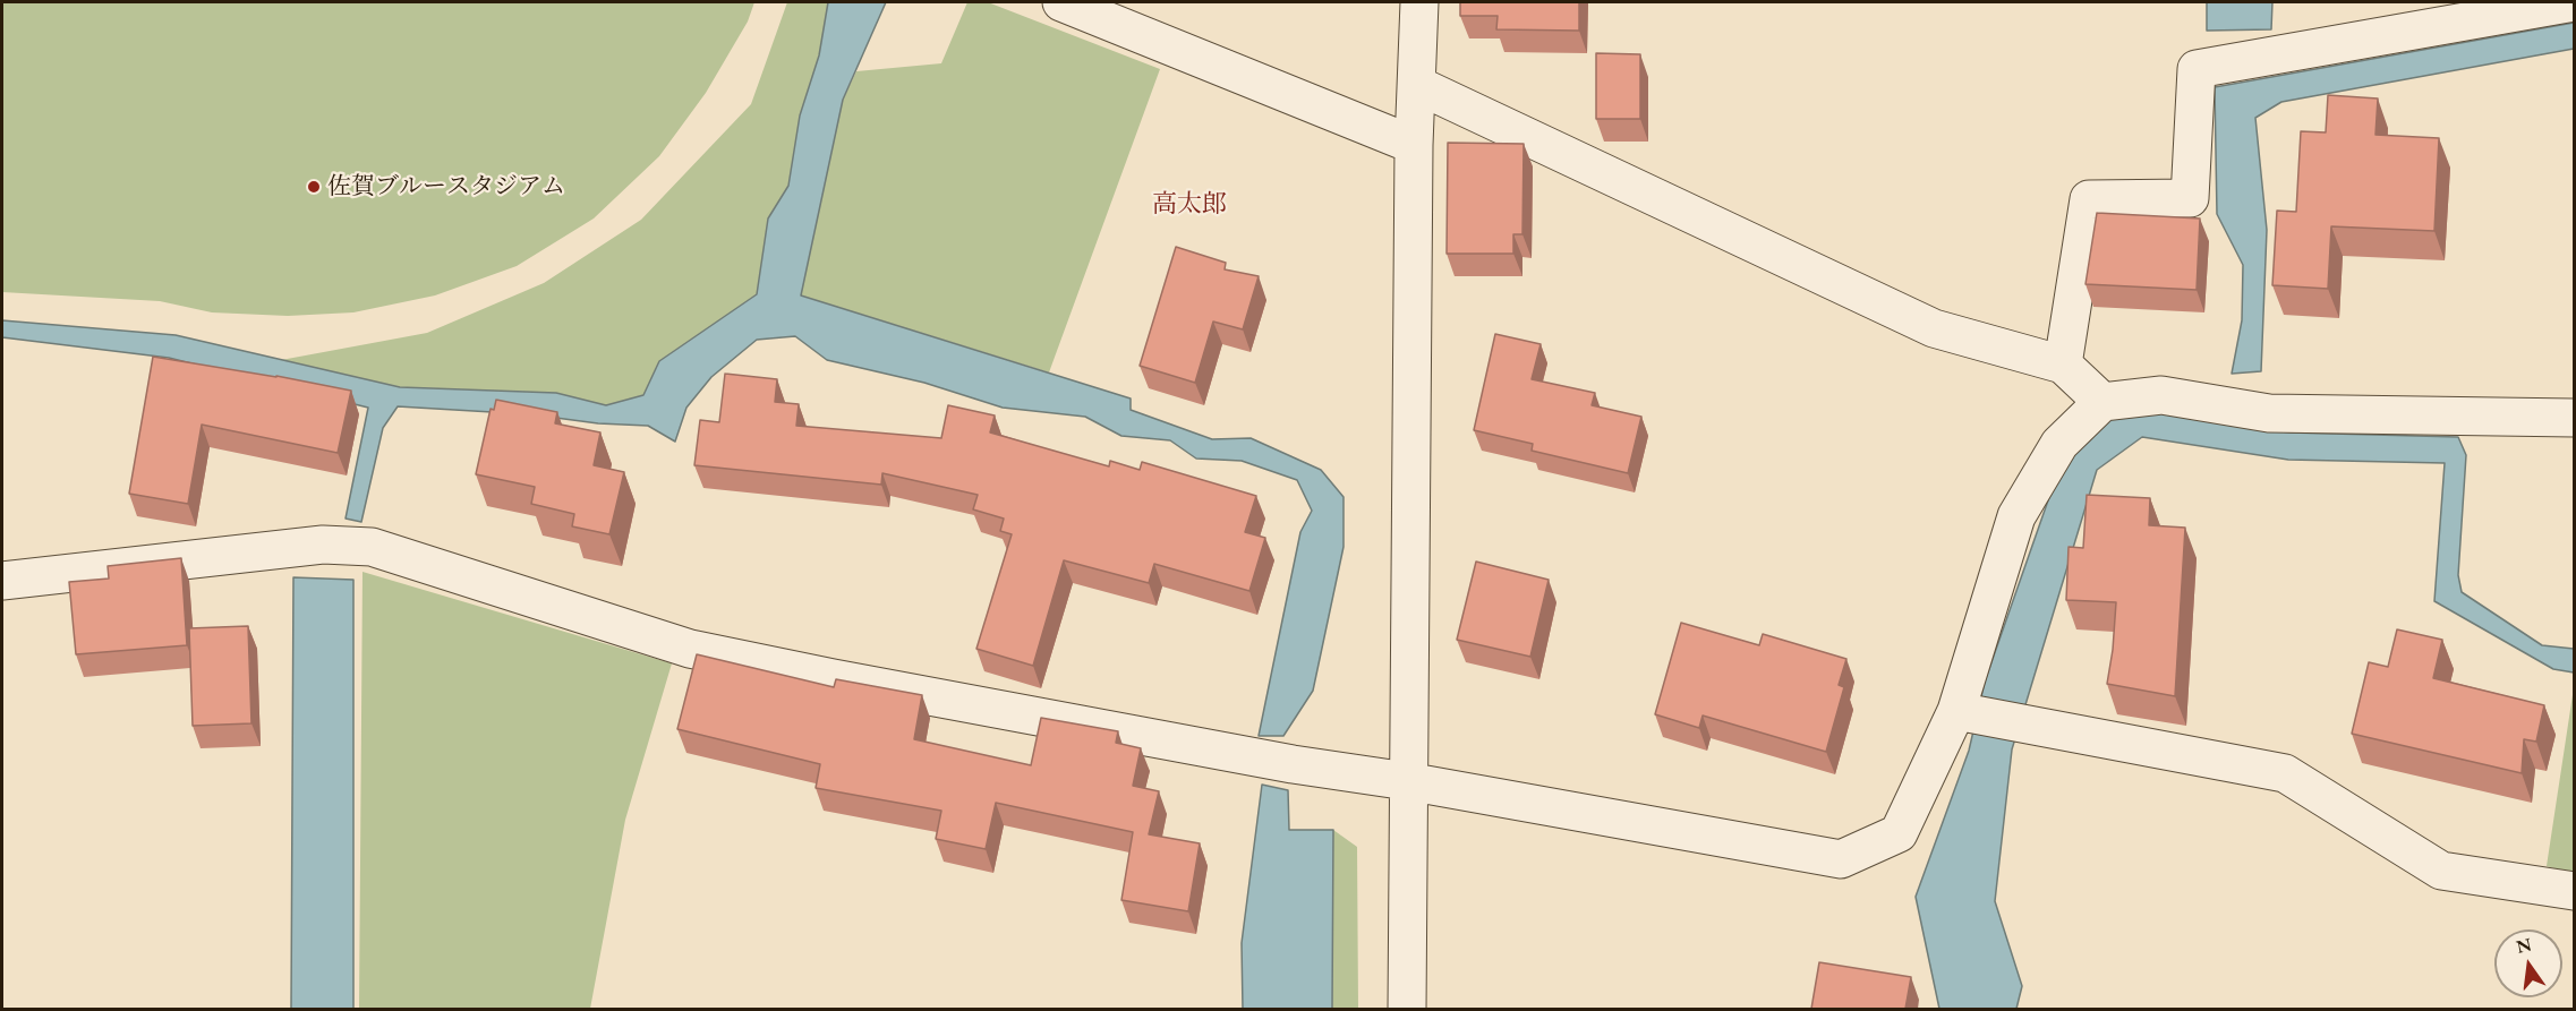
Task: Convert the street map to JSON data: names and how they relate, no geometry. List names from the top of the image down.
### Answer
{
  "districts": ["高太郎"],
  "places": ["佐賀ブルースタジアム"],
  "north": "top"
}
